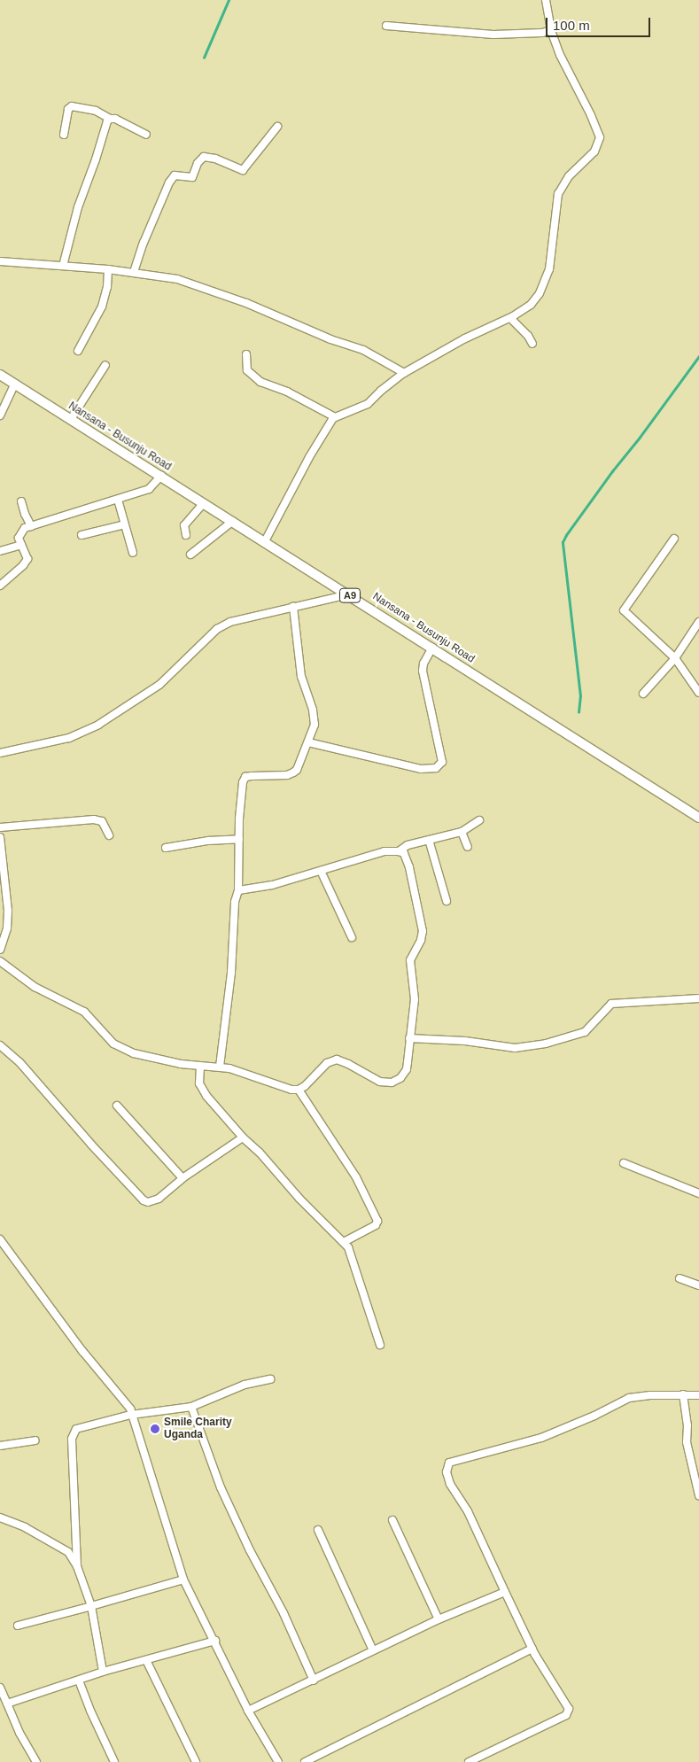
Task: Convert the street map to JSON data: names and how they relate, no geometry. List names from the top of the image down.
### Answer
{
  "streets": {
    "main road": ["Nansana - Busunju Road", "A9"]
  },
  "places": ["Smile Charity Uganda"],
  "scale_bar": "100 m"
}
